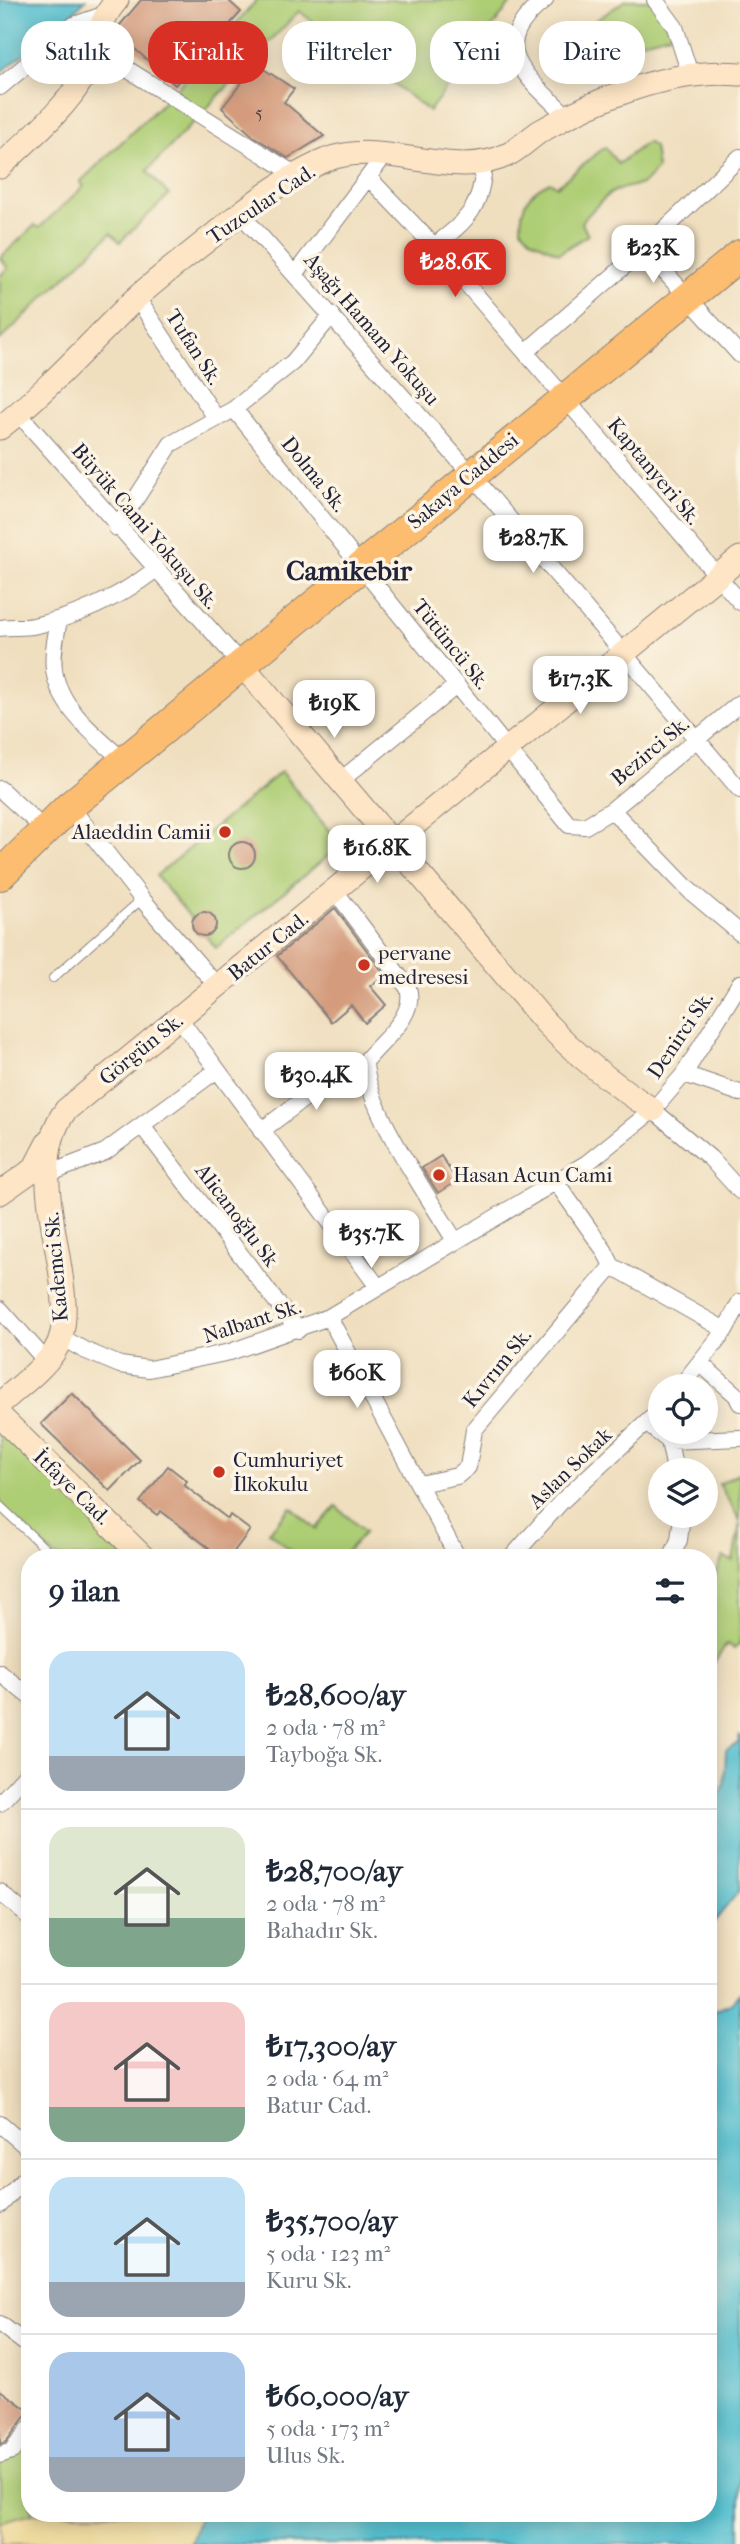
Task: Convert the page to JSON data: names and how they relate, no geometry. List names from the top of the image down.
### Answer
{
  "streets": {
    "highway": ["Sakaya Caddesi"],
    "street": [
      "Tuzcular Cad.",
      "Aşağı Hamam Yokuşu",
      "Tufan Sk.",
      "Kaptanyeri Sk.",
      "Dolma Sk.",
      "Büyük Cami Yokuşu Sk.",
      "Tütüncü Sk.",
      "Bezirci Sk.",
      "Batur Cad.",
      "Denirci Sk.",
      "Görgün Sk.",
      "Alicanoğlu Sk",
      "Kademci Sk.",
      "Nalbant Sk.",
      "Kıvrım Sk.",
      "Aslan Sokak",
      "İtfaye Cad."
    ]
  },
  "crossings": [
    ["Tuzcular Cad.", "Aşağı Hamam Yokuşu"],
    ["Tuzcular Cad.", "Tufan Sk."],
    ["Tuzcular Cad.", "Büyük Cami Yokuşu Sk."],
    ["Aşağı Hamam Yokuşu", "Sakaya Caddesi"],
    ["Aşağı Hamam Yokuşu", "Bezirci Sk."],
    ["Aşağı Hamam Yokuşu", "Batur Cad."],
    ["Kaptanyeri Sk.", "Sakaya Caddesi"],
    ["Kaptanyeri Sk.", "Batur Cad."],
    ["Dolma Sk.", "Sakaya Caddesi"],
    ["Dolma Sk.", "Tütüncü Sk."],
    ["Sakaya Caddesi", "Büyük Cami Yokuşu Sk."],
    ["Sakaya Caddesi", "Tütüncü Sk."],
    ["Tütüncü Sk.", "Bezirci Sk."],
    ["Tütüncü Sk.", "Batur Cad."],
    ["Bezirci Sk.", "Batur Cad."],
    ["Batur Cad.", "Görgün Sk."],
    ["Denirci Sk.", "Nalbant Sk."],
    ["Görgün Sk.", "Kademci Sk."],
    ["Alicanoğlu Sk", "Nalbant Sk."],
    ["Kademci Sk.", "Nalbant Sk."]
  ],
  "districts": ["Camikebir"],
  "places": [
    "Alaeddin Camii",
    "pervane medresesi",
    "Hasan Acun Cami",
    "Cumhuriyet İlkokulu"
  ],
  "house_numbers": ["5"],
  "page": {
    "chip": [
      "Satılık",
      "Kiralık",
      "Filtreler",
      "Yeni",
      "Daire"
    ],
    "price": [
      "₺23K",
      "₺28.6K",
      "₺28.7K",
      "₺17.3K",
      "₺19K",
      "₺16.8K",
      "₺30.4K",
      "₺35.7K",
      "₺60K"
    ],
    "heading": "9 ilan",
    "list": [
      {
        "name": "₺28,600/ay",
        "note": "2 oda · 78 m² · Tayboğa Sk."
      },
      {
        "name": "₺28,700/ay",
        "note": "2 oda · 78 m² · Bahadır Sk."
      },
      {
        "name": "₺17,300/ay",
        "note": "2 oda · 64 m² · Batur Cad."
      },
      {
        "name": "₺35,700/ay",
        "note": "5 oda · 123 m² · Kuru Sk."
      },
      {
        "name": "₺60,000/ay",
        "note": "5 oda · 173 m² · Ulus Sk."
      }
    ]
  }
}
